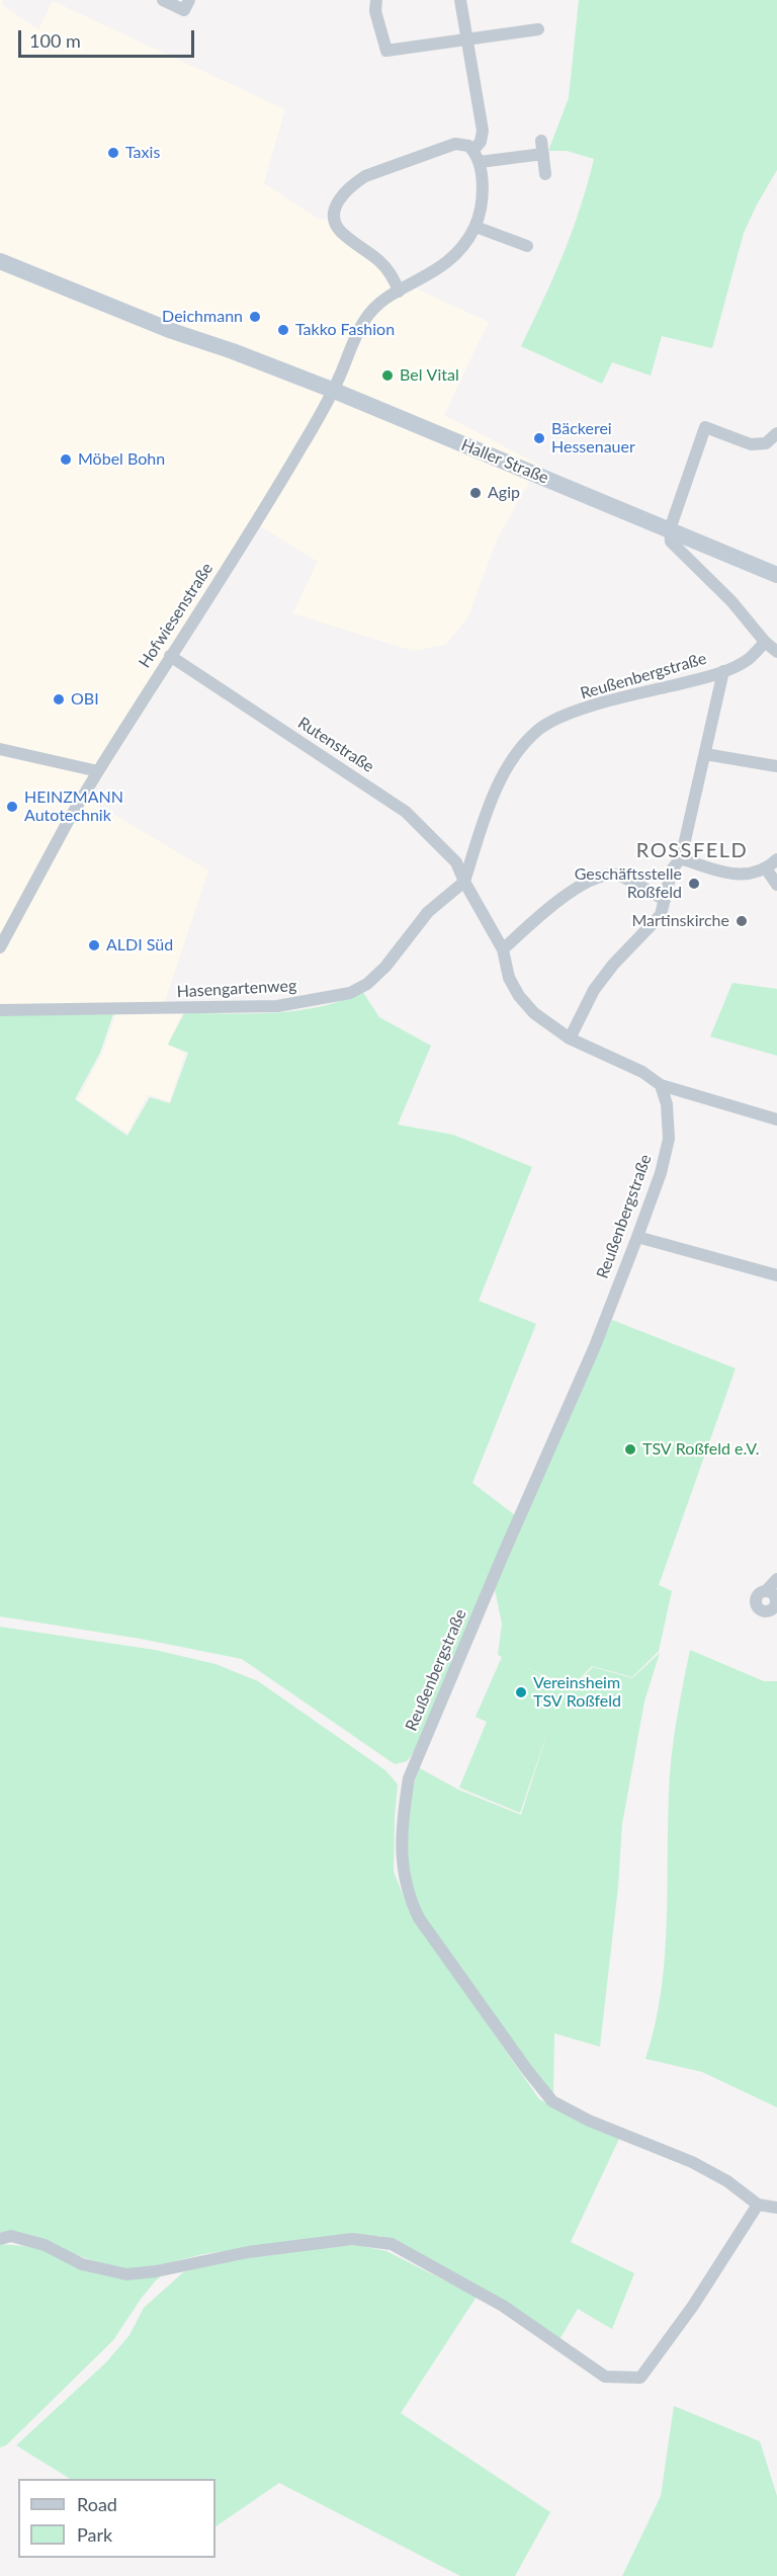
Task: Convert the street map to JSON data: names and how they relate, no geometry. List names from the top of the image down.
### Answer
{
  "streets": {
    "main road": ["Haller Straße"],
    "street": [
      "Hofwiesenstraße",
      "Reußenbergstraße",
      "Rutenstraße",
      "Hasengartenweg"
    ]
  },
  "crossings": [
    ["Haller Straße", "Hofwiesenstraße"],
    ["Hofwiesenstraße", "Rutenstraße"],
    ["Reußenbergstraße", "Rutenstraße"],
    ["Reußenbergstraße", "Hasengartenweg"],
    ["Rutenstraße", "Hasengartenweg"]
  ],
  "districts": ["ROSSFELD"],
  "places": [
    "Taxis",
    "Deichmann",
    "Takko Fashion",
    "Bel Vital",
    "Bäckerei Hessenauer",
    "Möbel Bohn",
    "Agip",
    "OBI",
    "HEINZMANN Autotechnik",
    "Geschäftsstelle Roßfeld",
    "Martinskirche",
    "ALDI Süd",
    "TSV Roßfeld e.V.",
    "Vereinsheim TSV Roßfeld"
  ],
  "legend": ["Road", "Park"],
  "scale_bar": "100 m"
}
